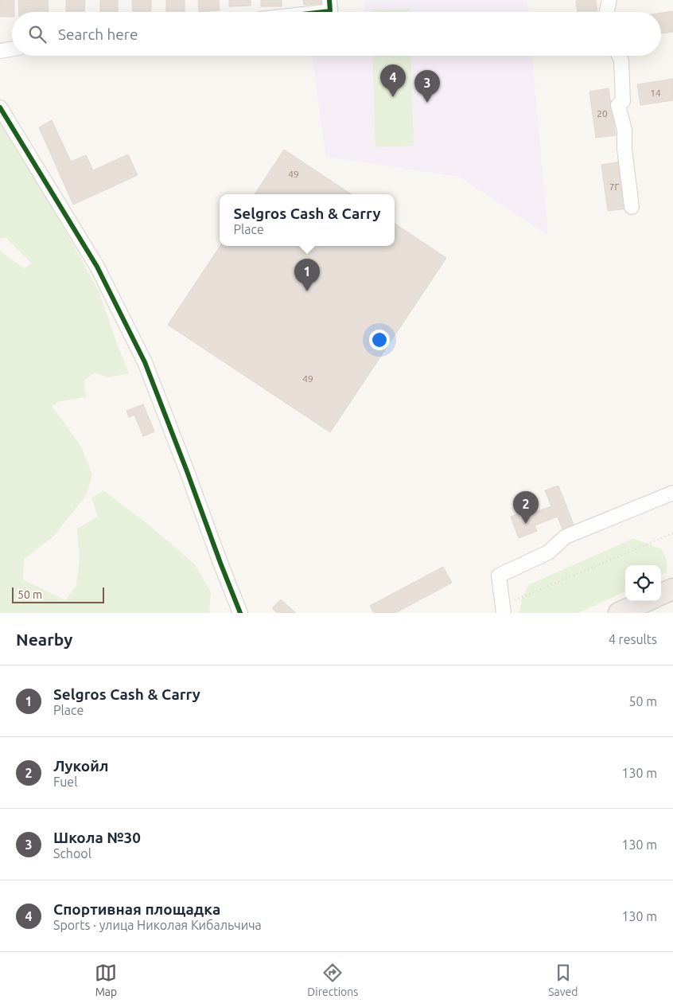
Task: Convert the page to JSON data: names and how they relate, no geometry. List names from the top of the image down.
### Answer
{
  "house_numbers": [
    "14",
    "20",
    "49",
    "7Г",
    "49"
  ],
  "scale_bar": "50 m",
  "page": {
    "search": "Search here",
    "pins": [
      "4",
      "3",
      "1",
      "2"
    ],
    "popup": ["Selgros Cash & Carry", "Place"],
    "scale": "50 m",
    "heading": ["Nearby", "4 results"],
    "list": [
      {
        "mark": "1",
        "name": "Selgros Cash & Carry",
        "note": "Place",
        "value": "50 m"
      },
      {
        "mark": "2",
        "name": "Лукойл",
        "note": "Fuel",
        "value": "130 m"
      },
      {
        "mark": "3",
        "name": "Школа №30",
        "note": "School",
        "value": "130 m"
      },
      {
        "mark": "4",
        "name": "Спортивная площадка",
        "note": "Sports · улица Николая Кибальчича",
        "value": "130 m"
      }
    ],
    "nav": ["Map", "Directions", "Saved"]
  }
}
